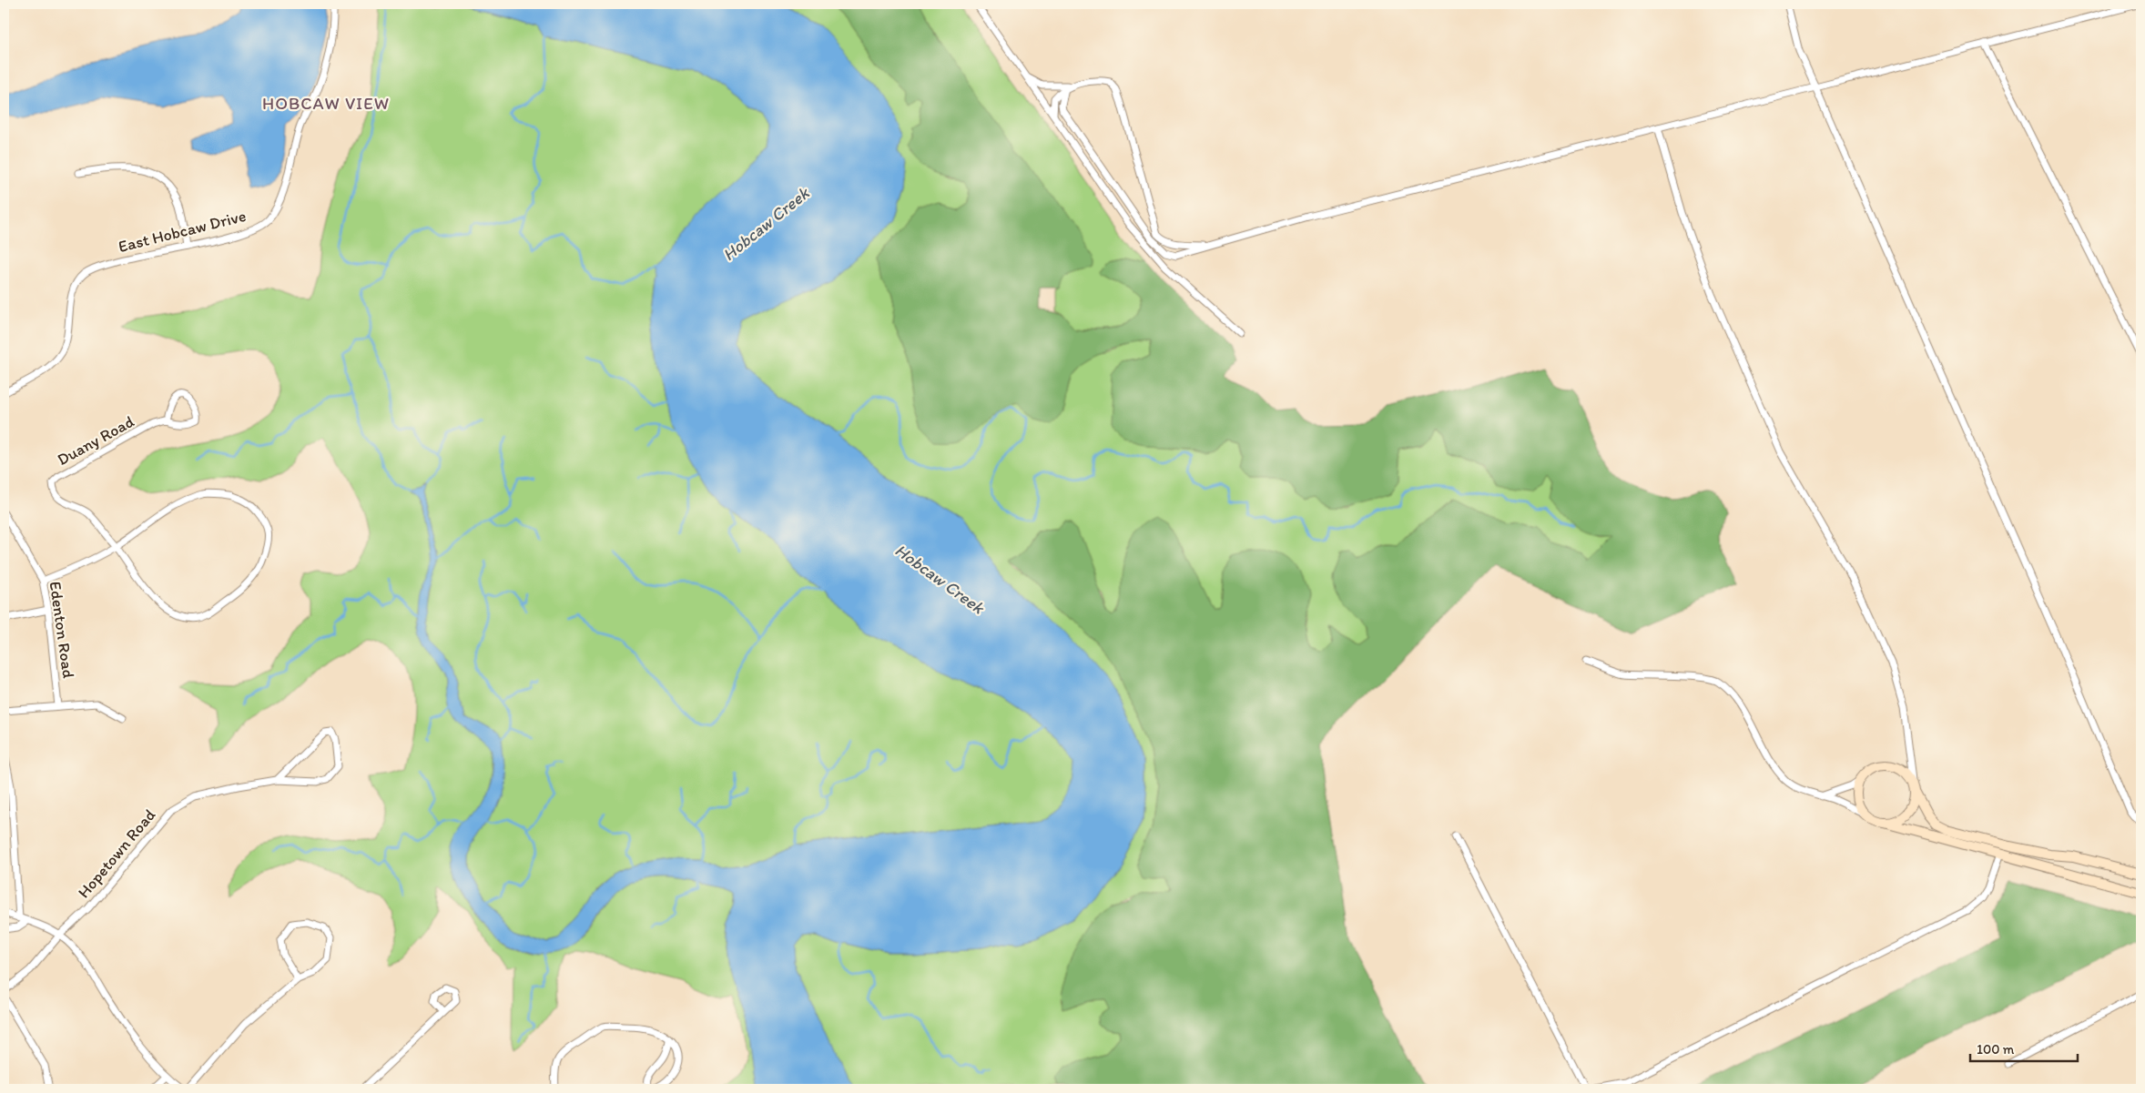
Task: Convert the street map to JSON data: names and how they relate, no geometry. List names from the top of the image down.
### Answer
{
  "streets": {
    "street": [
      "East Hobcaw Drive",
      "Duany Road",
      "Edenton Road",
      "Hopetown Road"
    ]
  },
  "districts": ["HOBCAW VIEW"],
  "water": ["Hobcaw Creek"],
  "scale_bar": "100 m"
}
